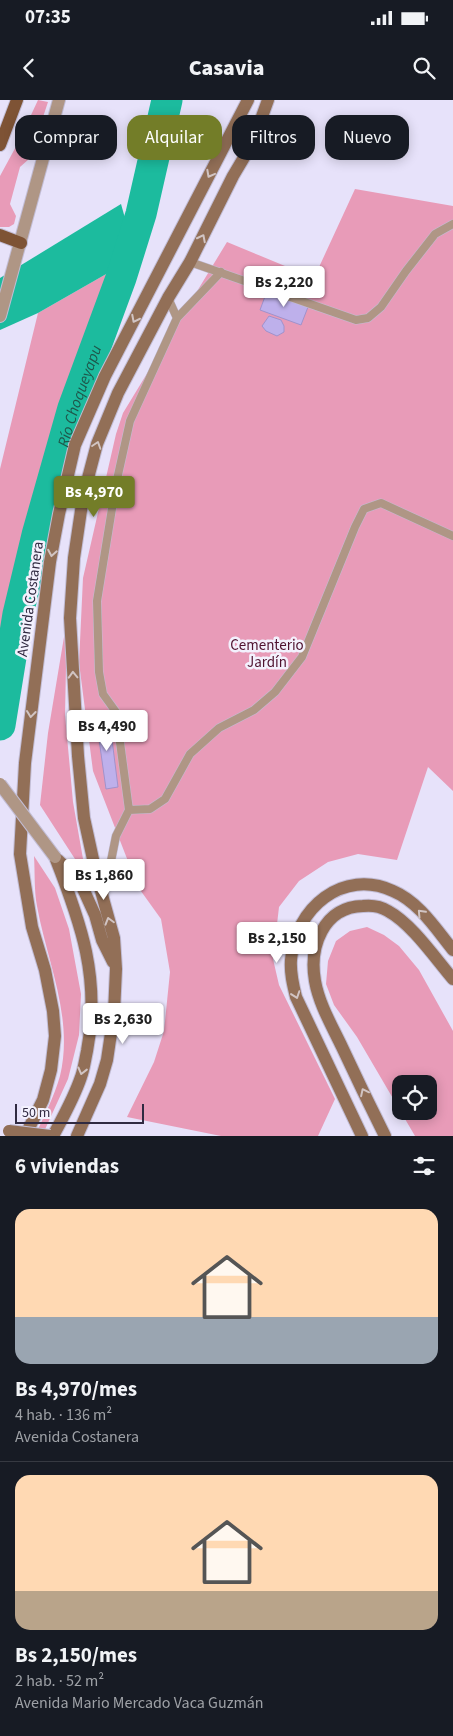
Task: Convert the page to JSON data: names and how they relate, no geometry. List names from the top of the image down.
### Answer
{
  "streets": {
    "main road": ["Avenida Costanera"]
  },
  "water": ["Río Choqueyapu"],
  "parks": ["Cementerio Jardín"],
  "scale_bar": "50 m",
  "page": {
    "status": "07:35",
    "header": "Casavia",
    "chip": [
      "Comprar",
      "Alquilar",
      "Filtros",
      "Nuevo"
    ],
    "price": [
      "Bs 2,220",
      "Bs 4,970",
      "Bs 4,490",
      "Bs 1,860",
      "Bs 2,150",
      "Bs 2,630"
    ],
    "scale": "50 m",
    "heading": "6 viviendas",
    "list": [
      {
        "name": "Bs 4,970/mes",
        "note": "4 hab. · 136 m² · Avenida Costanera"
      },
      {
        "name": "Bs 2,150/mes",
        "note": "2 hab. · 52 m² · Avenida Mario Mercado Vaca Guzmán"
      }
    ]
  }
}
